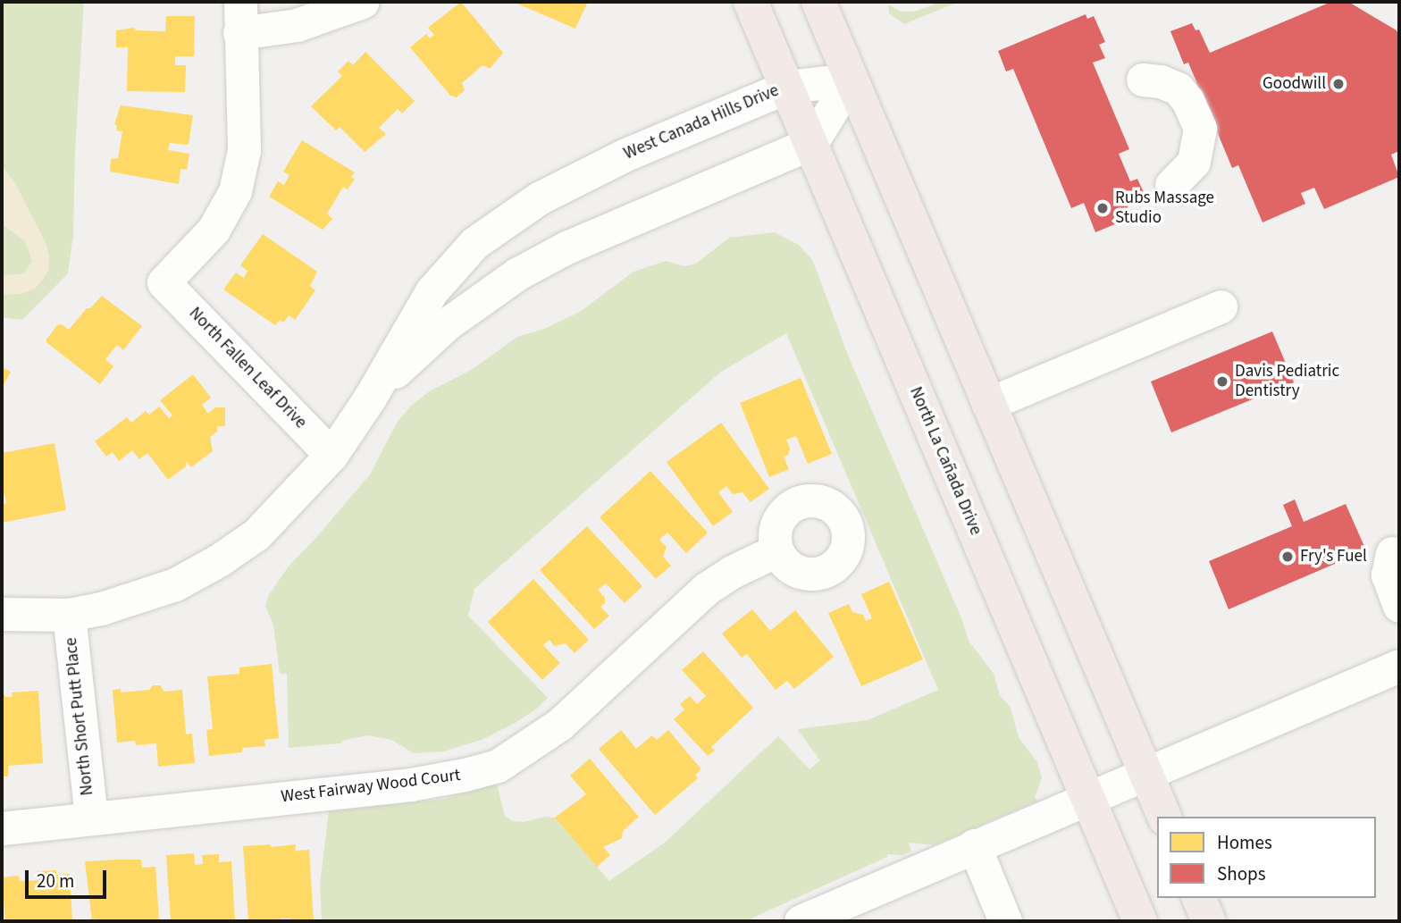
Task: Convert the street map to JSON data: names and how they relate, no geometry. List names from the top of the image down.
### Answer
{
  "streets": {
    "main road": ["North La Cañada Drive"],
    "street": [
      "West Canada Hills Drive",
      "North Fallen Leaf Drive",
      "North Short Putt Place",
      "West Fairway Wood Court"
    ]
  },
  "crossings": [
    ["West Canada Hills Drive", "North Fallen Leaf Drive"],
    ["West Canada Hills Drive", "North La Cañada Drive"],
    ["West Canada Hills Drive", "North Short Putt Place"],
    ["North Short Putt Place", "West Fairway Wood Court"]
  ],
  "places": [
    "Goodwill",
    "Rubs Massage Studio",
    "Davis Pediatric Dentistry",
    "Fry's Fuel"
  ],
  "legend": ["Homes", "Shops"],
  "scale_bar": "20 m"
}
